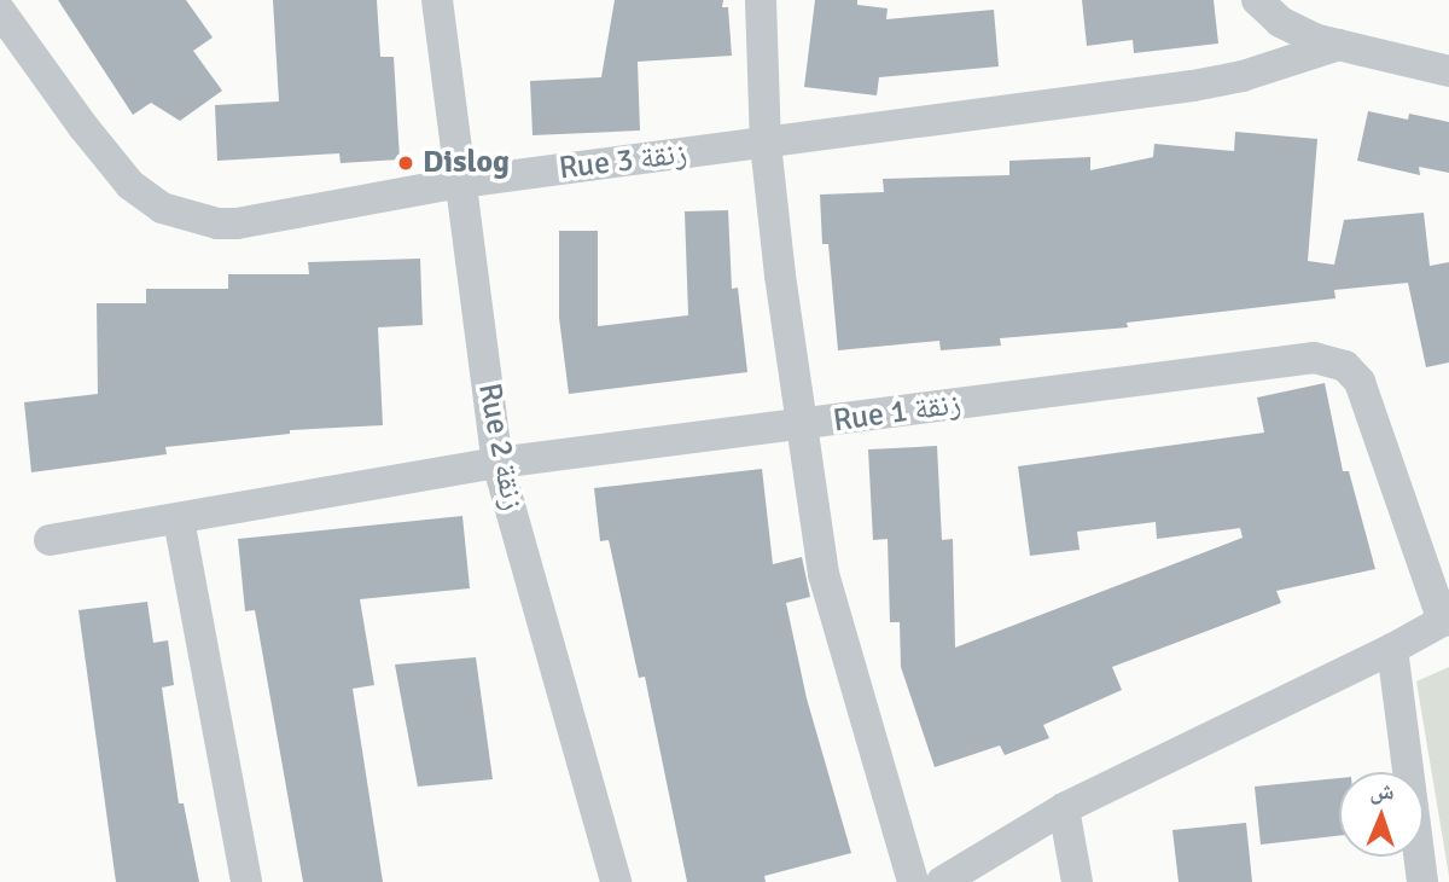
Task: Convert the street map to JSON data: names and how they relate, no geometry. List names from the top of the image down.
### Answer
{
  "streets": {
    "street": ["Rue 3 زنقة", "Rue 1 زنقة", "Rue 2 زنقة"]
  },
  "crossings": [
    ["Rue 3 زنقة", "Rue 2 زنقة"],
    ["Rue 1 زنقة", "Rue 2 زنقة"]
  ],
  "places": ["Dislog"],
  "north": "top"
}
